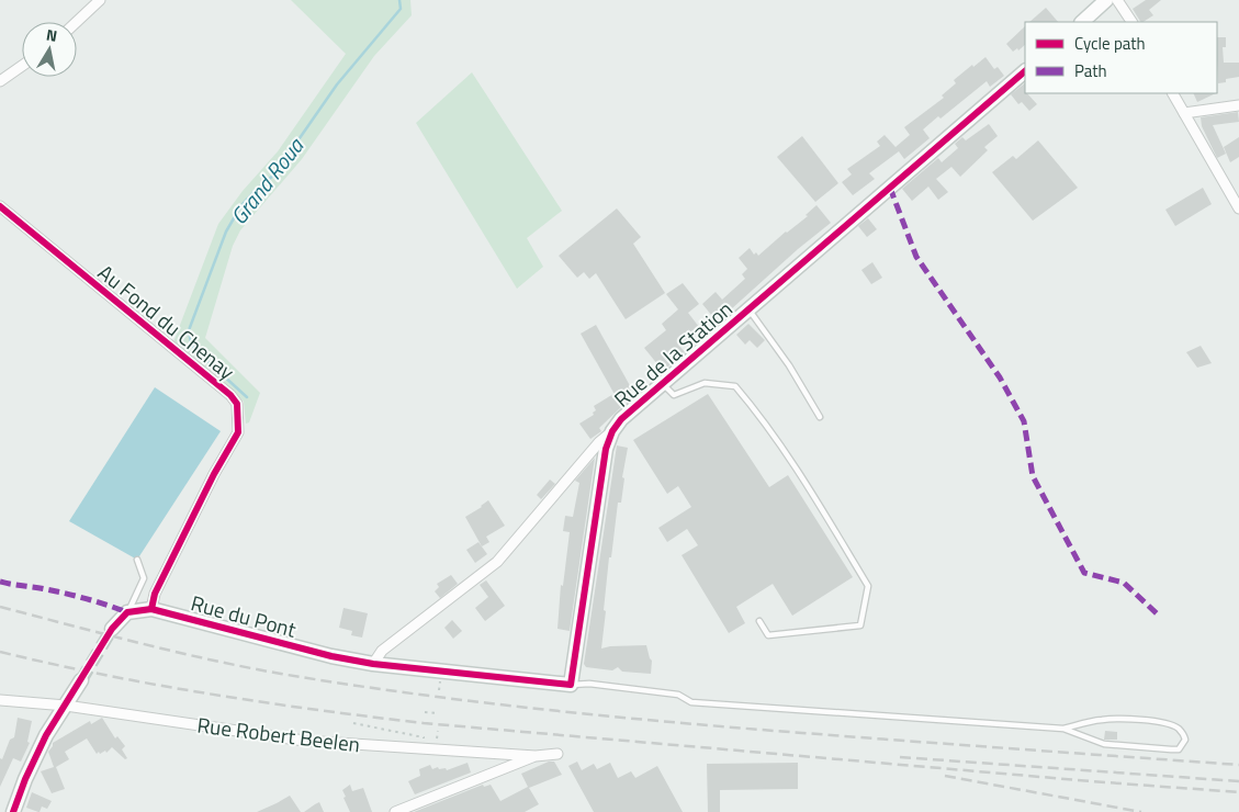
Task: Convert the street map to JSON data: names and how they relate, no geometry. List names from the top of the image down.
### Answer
{
  "streets": {
    "street": [
      "Au Fond du Chenay",
      "Rue de la Station",
      "Rue du Pont",
      "Rue Robert Beelen"
    ]
  },
  "crossings": [
    ["Au Fond du Chenay", "Rue du Pont"]
  ],
  "water": ["Grand Roua"],
  "legend": ["Cycle path", "Path"],
  "north": "top"
}
